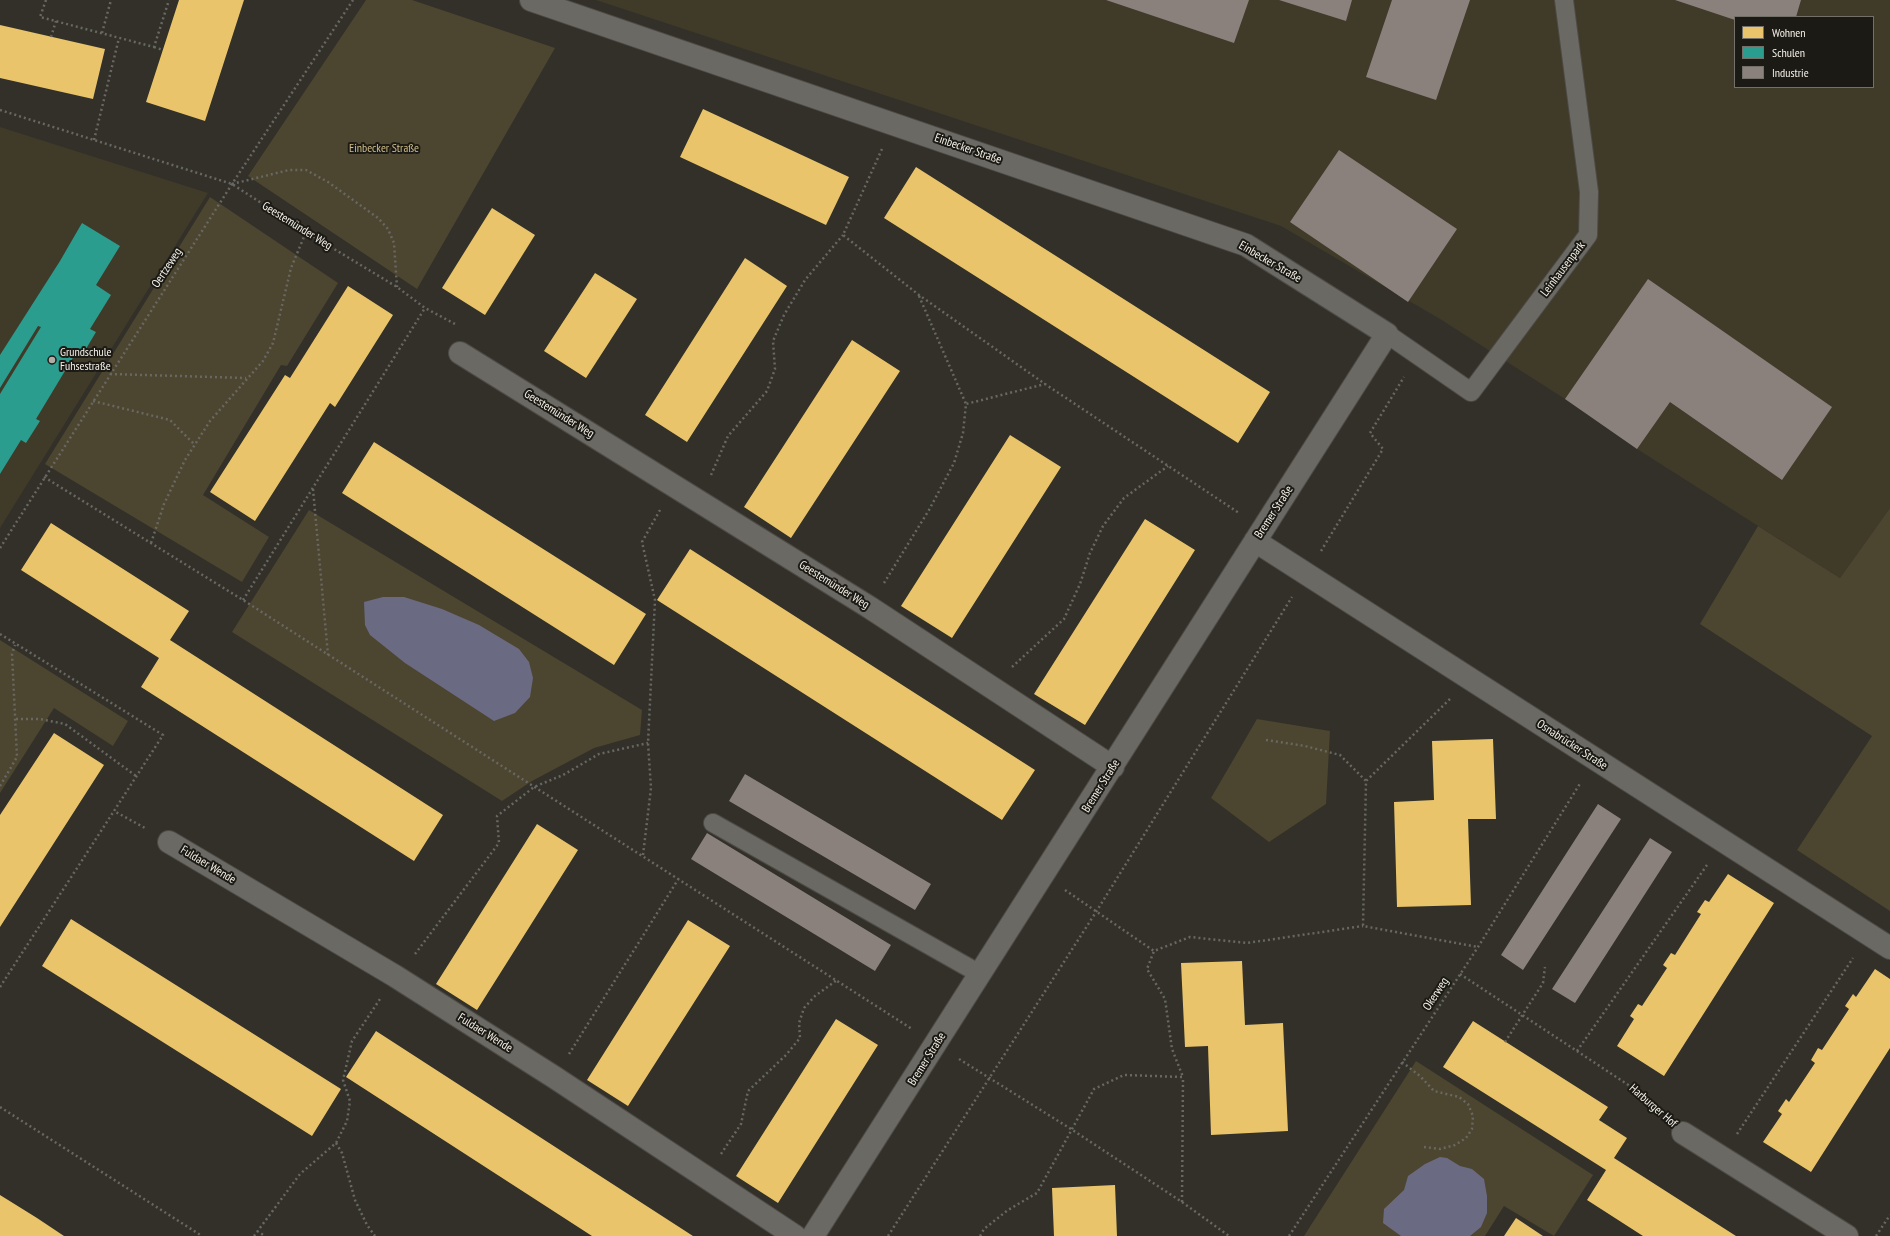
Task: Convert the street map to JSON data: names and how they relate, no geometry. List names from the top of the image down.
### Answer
{
  "streets": {
    "street": [
      "Einbecker Straße",
      "Geestemünder Weg",
      "Bremer Straße",
      "Osnabrücker Straße",
      "Fuldaer Wende",
      "Harburger Hof"
    ],
    "lane": ["Leinhausenpark"],
    "path": ["Oertzeweg", "Okerweg"]
  },
  "crossings": [
    ["Einbecker Straße", "Leinhausenpark"],
    ["Einbecker Straße", "Bremer Straße"],
    ["Geestemünder Weg", "Oertzeweg"],
    ["Geestemünder Weg", "Bremer Straße"],
    ["Leinhausenpark", "Bremer Straße"],
    ["Bremer Straße", "Osnabrücker Straße"],
    ["Osnabrücker Straße", "Okerweg"],
    ["Okerweg", "Harburger Hof"]
  ],
  "parks": ["Einbecker Straße"],
  "places": ["Grundschule Fuhsestraße"],
  "legend": ["Wohnen", "Schulen", "Industrie"]
}
